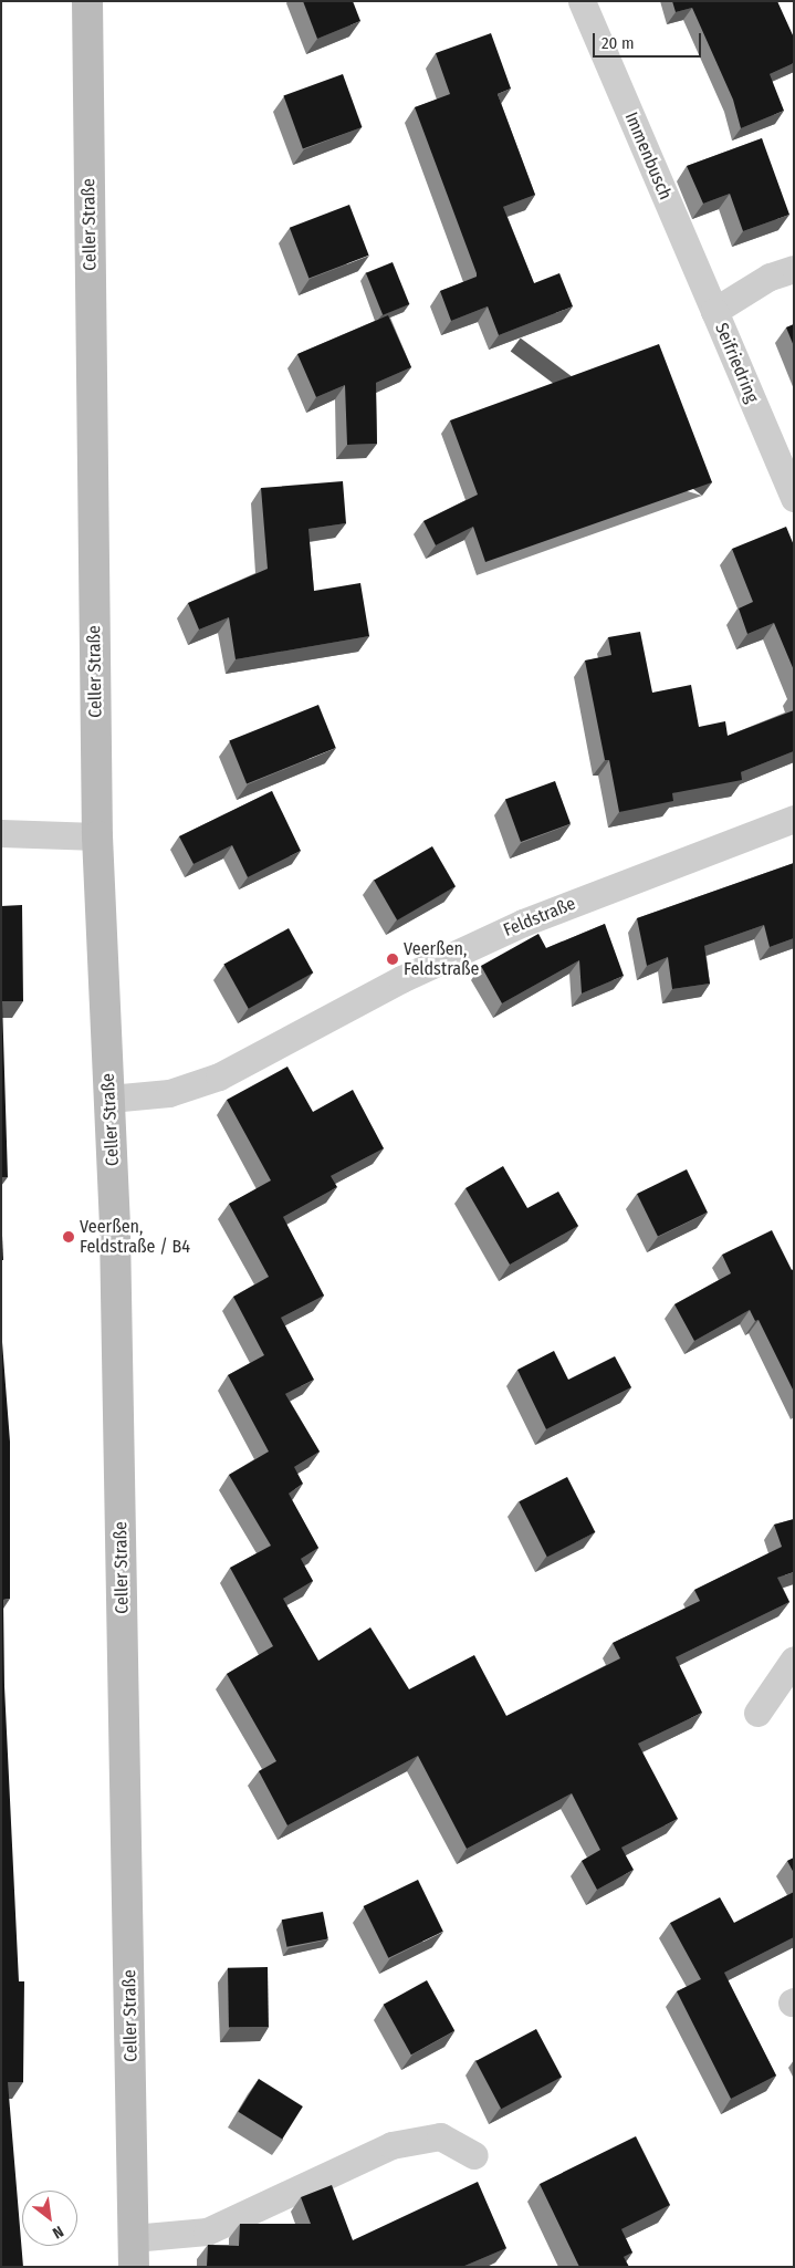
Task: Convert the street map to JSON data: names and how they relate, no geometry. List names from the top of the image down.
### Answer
{
  "streets": {
    "street": [
      "Immenbusch",
      "Celler Straße",
      "Seifriedring",
      "Feldstraße"
    ]
  },
  "crossings": [
    ["Immenbusch", "Seifriedring"],
    ["Celler Straße", "Feldstraße"]
  ],
  "places": ["Veerßen, Feldstraße", "Veerßen, Feldstraße / B4"],
  "scale_bar": "20 m",
  "north": "bottom right"
}
